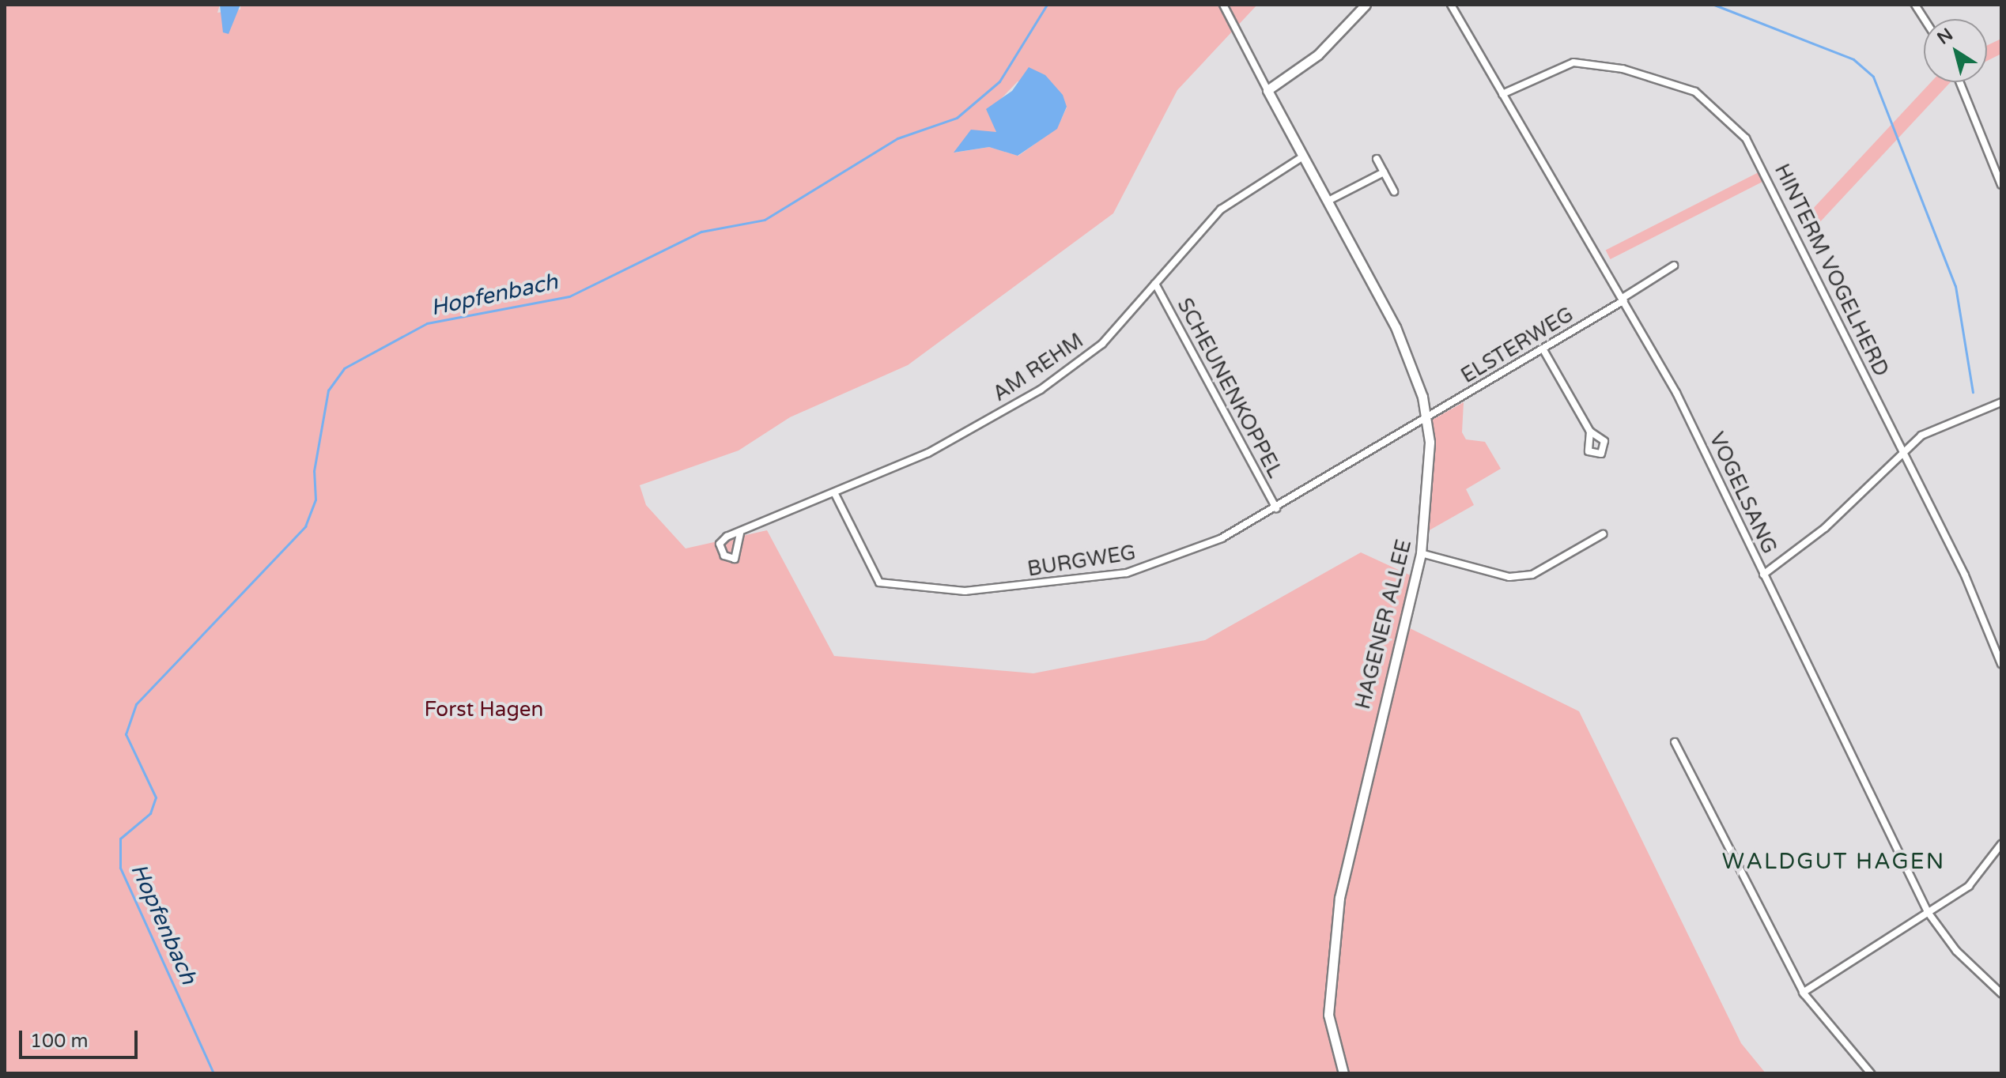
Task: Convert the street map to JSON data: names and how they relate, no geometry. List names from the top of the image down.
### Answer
{
  "streets": {
    "street": [
      "HINTERM VOGELHERD",
      "ELSTERWEG",
      "AM REHM",
      "SCHEUNENKOPPEL",
      "VOGELSANG",
      "BURGWEG",
      "HAGENER ALLEE"
    ]
  },
  "crossings": [
    ["HINTERM VOGELHERD", "VOGELSANG"],
    ["ELSTERWEG", "VOGELSANG"],
    ["ELSTERWEG", "BURGWEG"],
    ["ELSTERWEG", "HAGENER ALLEE"],
    ["AM REHM", "SCHEUNENKOPPEL"],
    ["AM REHM", "BURGWEG"],
    ["AM REHM", "HAGENER ALLEE"],
    ["SCHEUNENKOPPEL", "BURGWEG"],
    ["BURGWEG", "HAGENER ALLEE"]
  ],
  "districts": ["WALDGUT HAGEN"],
  "water": ["Hopfenbach"],
  "parks": ["Forst Hagen"],
  "scale_bar": "100 m",
  "north": "top left"
}
